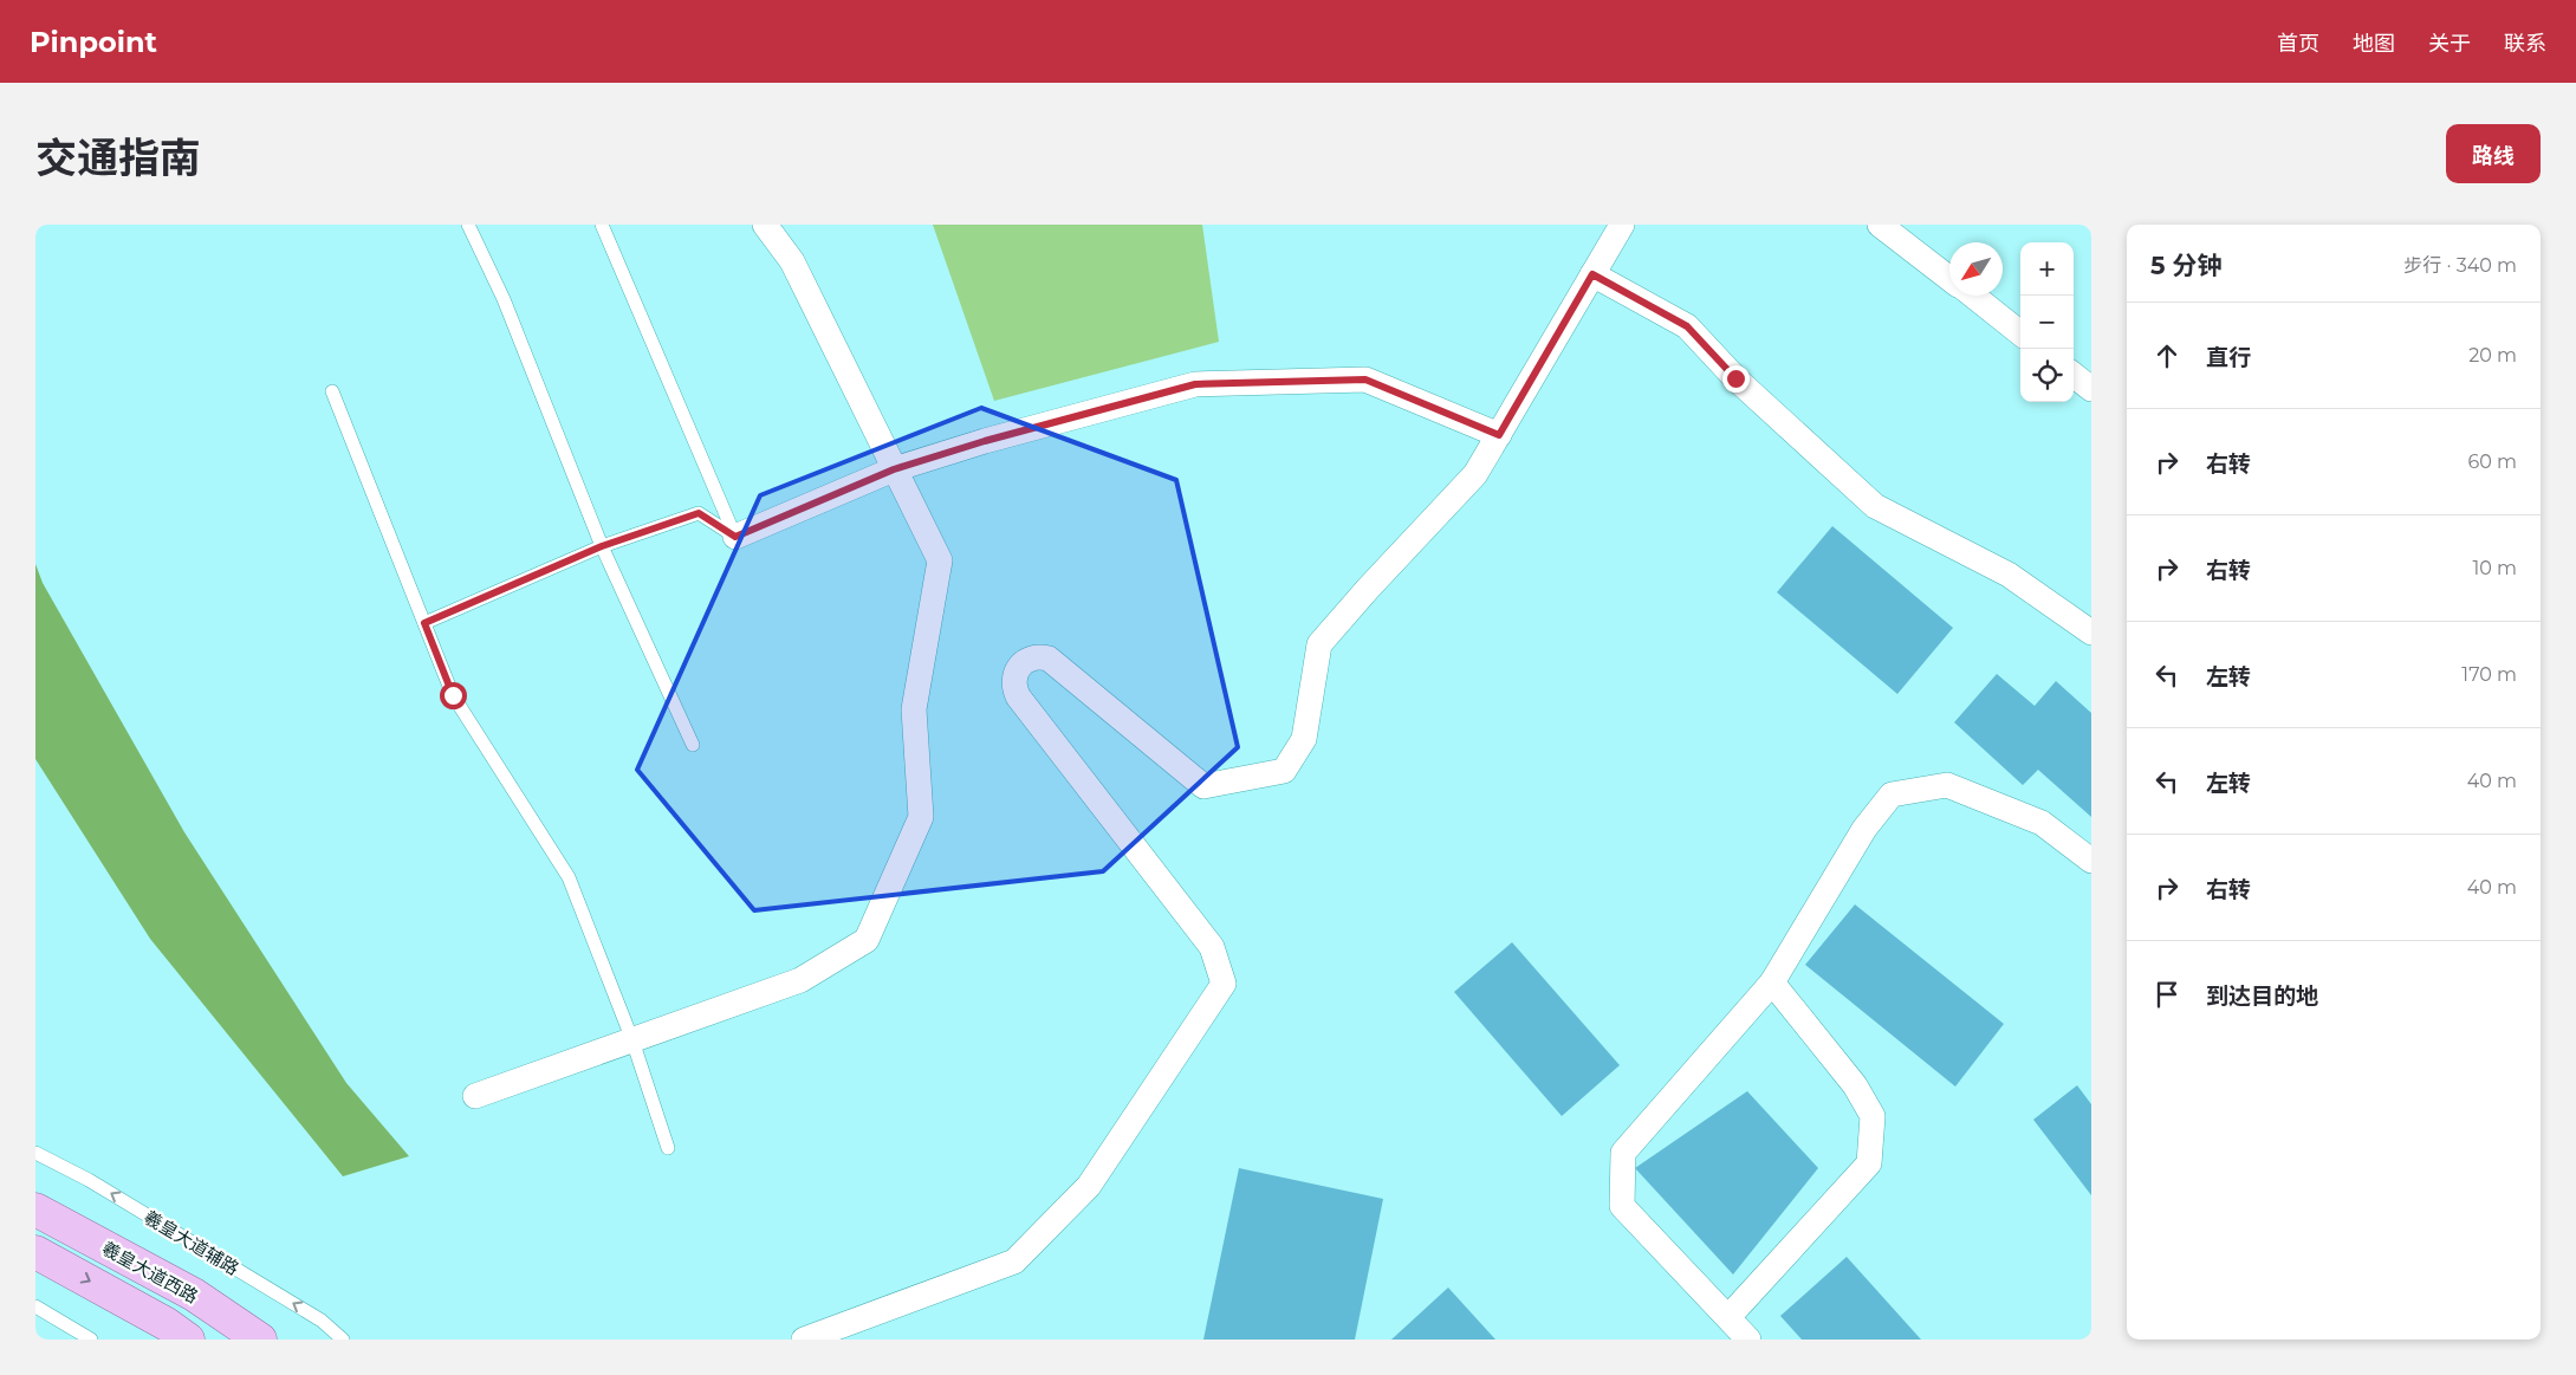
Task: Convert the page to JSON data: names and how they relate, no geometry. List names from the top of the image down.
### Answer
{
  "streets": {
    "main road": ["羲皇大道西路"],
    "lane": ["羲皇大道辅路"]
  },
  "one_way": ["羲皇大道辅路"],
  "north": "bottom left",
  "page": {
    "header": "Pinpoint",
    "nav": [
      "首页",
      "地图",
      "关于",
      "联系"
    ],
    "title": "交通指南",
    "buttons": "路线",
    "heading": ["5 分钟", "步行 · 340 m"],
    "map_buttons": ["+", "−"],
    "list": [
      ["直行", "20 m"],
      ["右转", "60 m"],
      ["右转", "10 m"],
      ["左转", "170 m"],
      ["左转", "40 m"],
      ["右转", "40 m"],
      "到达目的地"
    ]
  }
}
